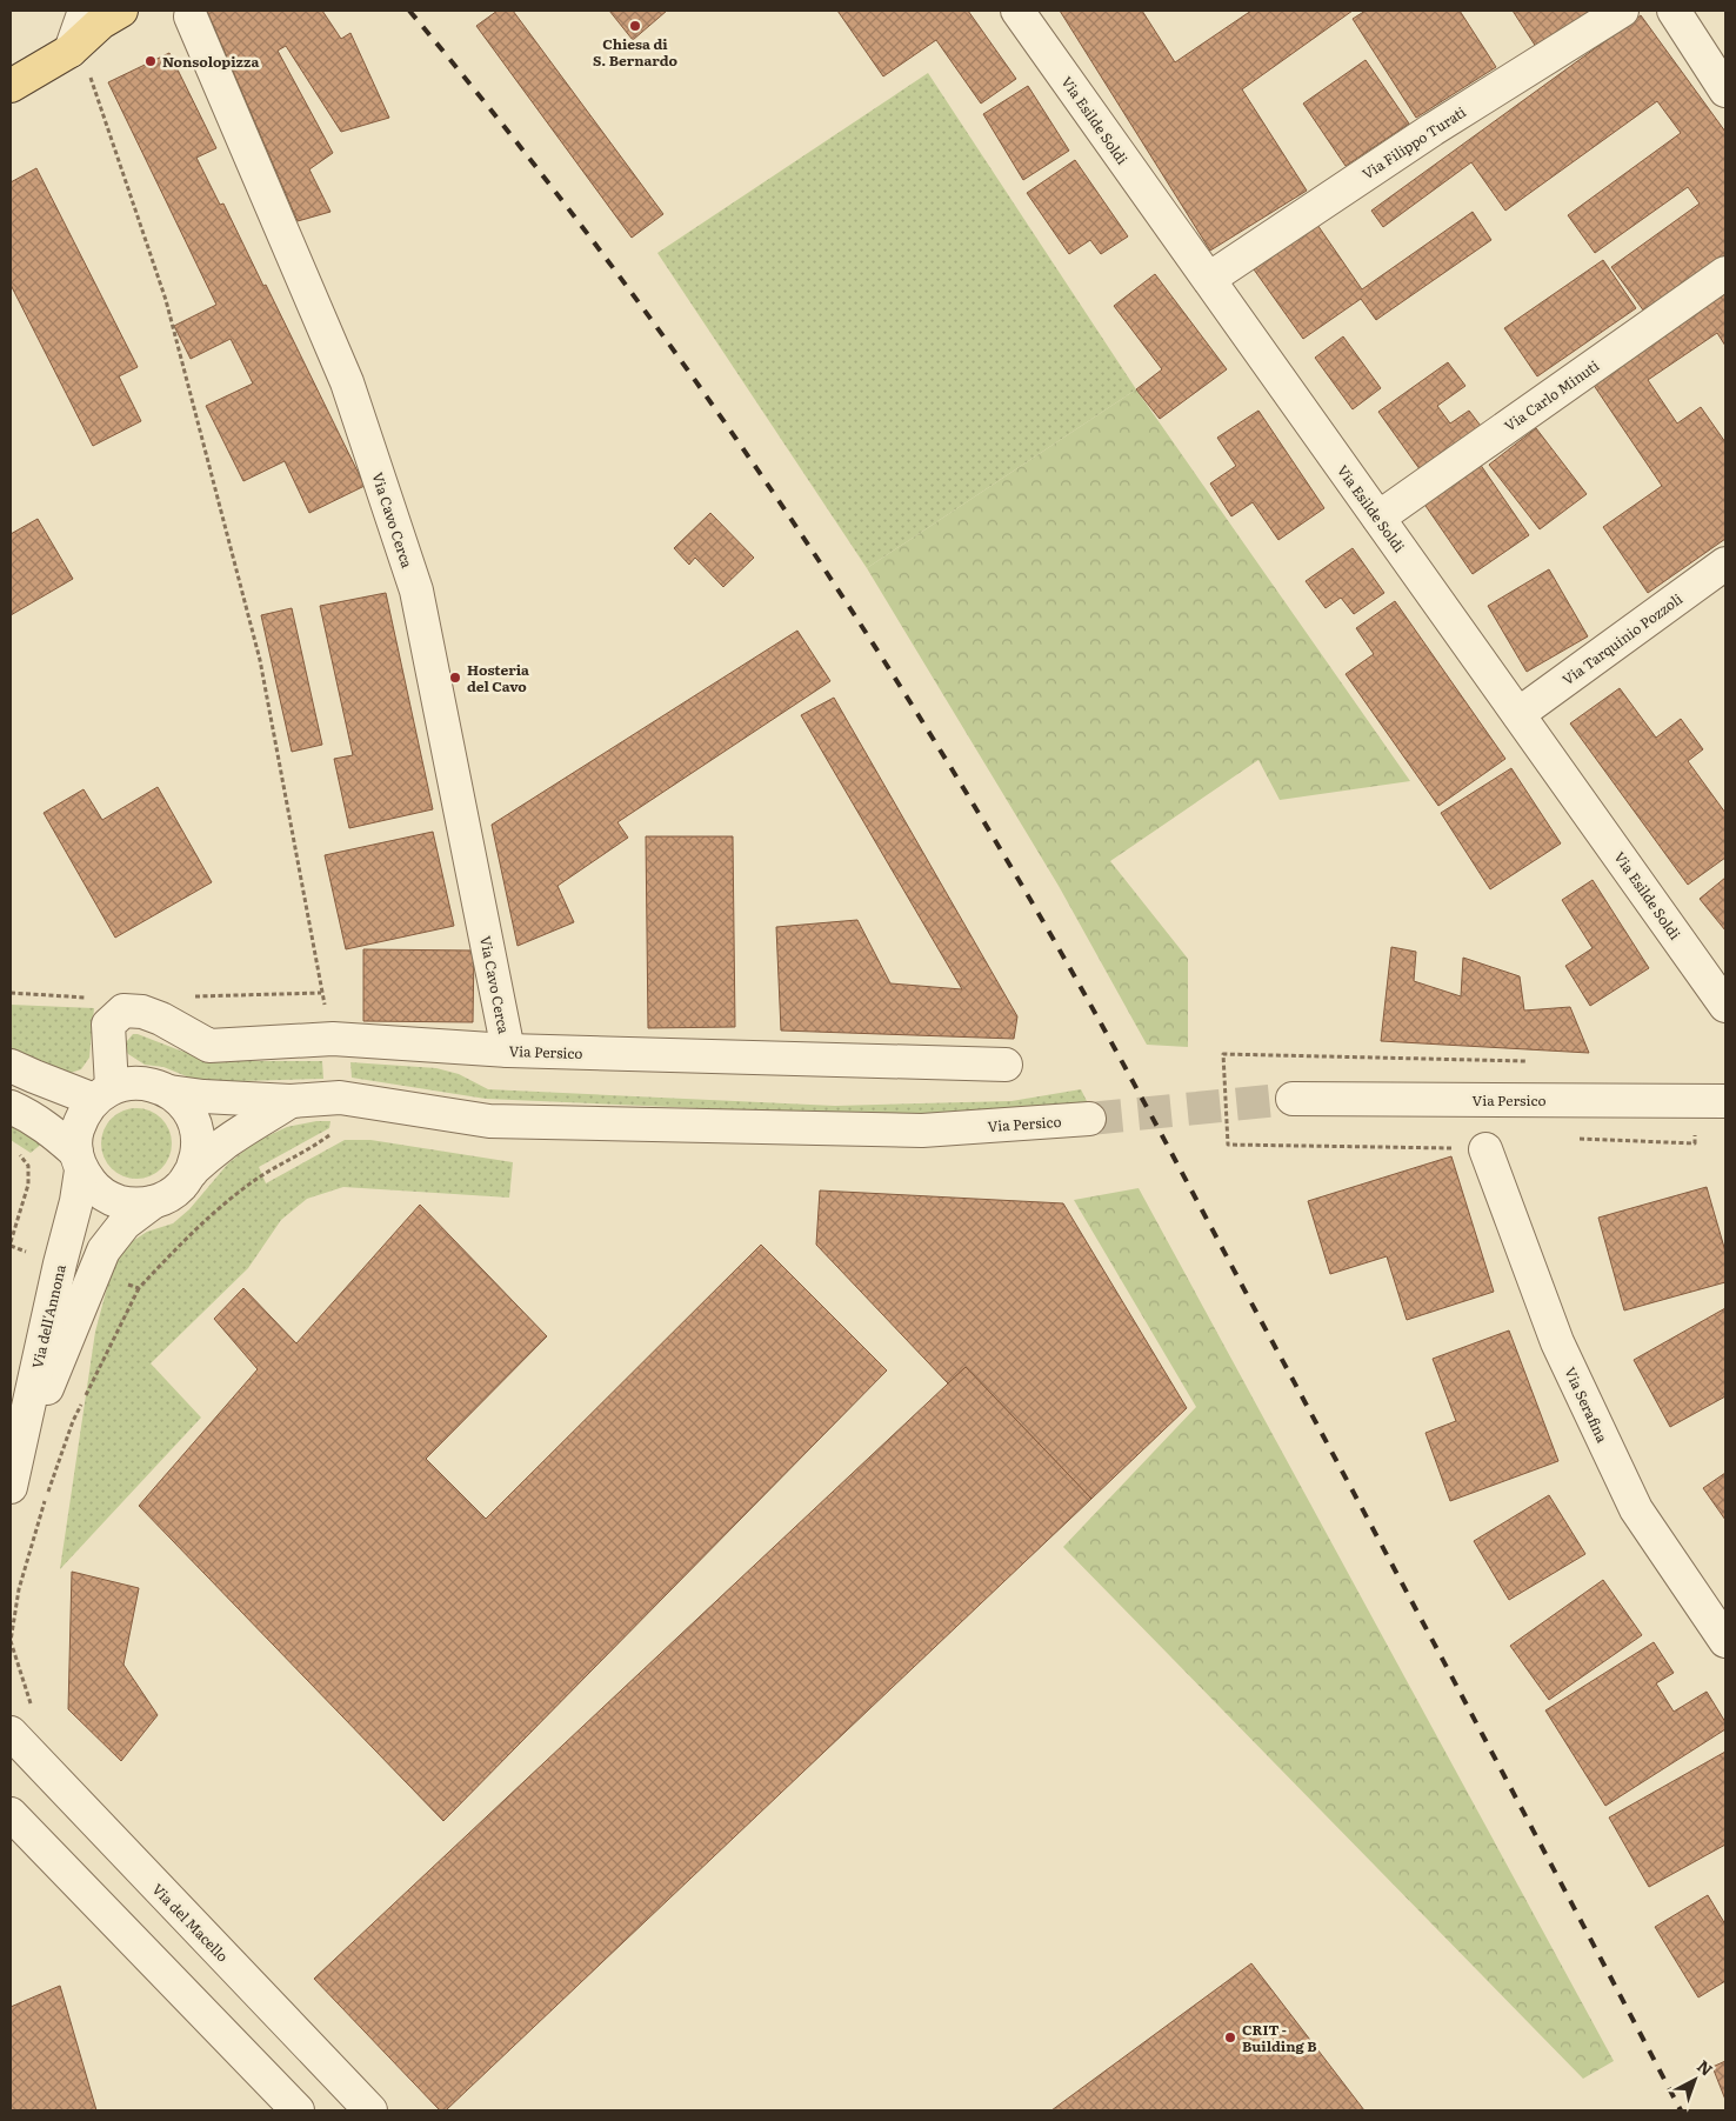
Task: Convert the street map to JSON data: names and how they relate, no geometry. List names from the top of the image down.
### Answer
{
  "streets": {
    "street": [
      "Via Esilde Soldi",
      "Via Filippo Turati",
      "Via Carlo Minuti",
      "Via Cavo Cerca",
      "Via Tarquinio Pozzoli",
      "Via Persico",
      "Via dell'Annona",
      "Via Serafina",
      "Via del Macello"
    ]
  },
  "crossings": [
    ["Via Esilde Soldi", "Via Filippo Turati"],
    ["Via Esilde Soldi", "Via Carlo Minuti"],
    ["Via Esilde Soldi", "Via Tarquinio Pozzoli"],
    ["Via Cavo Cerca", "Via Persico"],
    ["Via Persico", "Via dell'Annona"]
  ],
  "places": [
    "Chiesa di S. Bernardo",
    "Nonsolopizza",
    "Hosteria del Cavo",
    "CRIT - Building B"
  ],
  "north": "top right"
}
